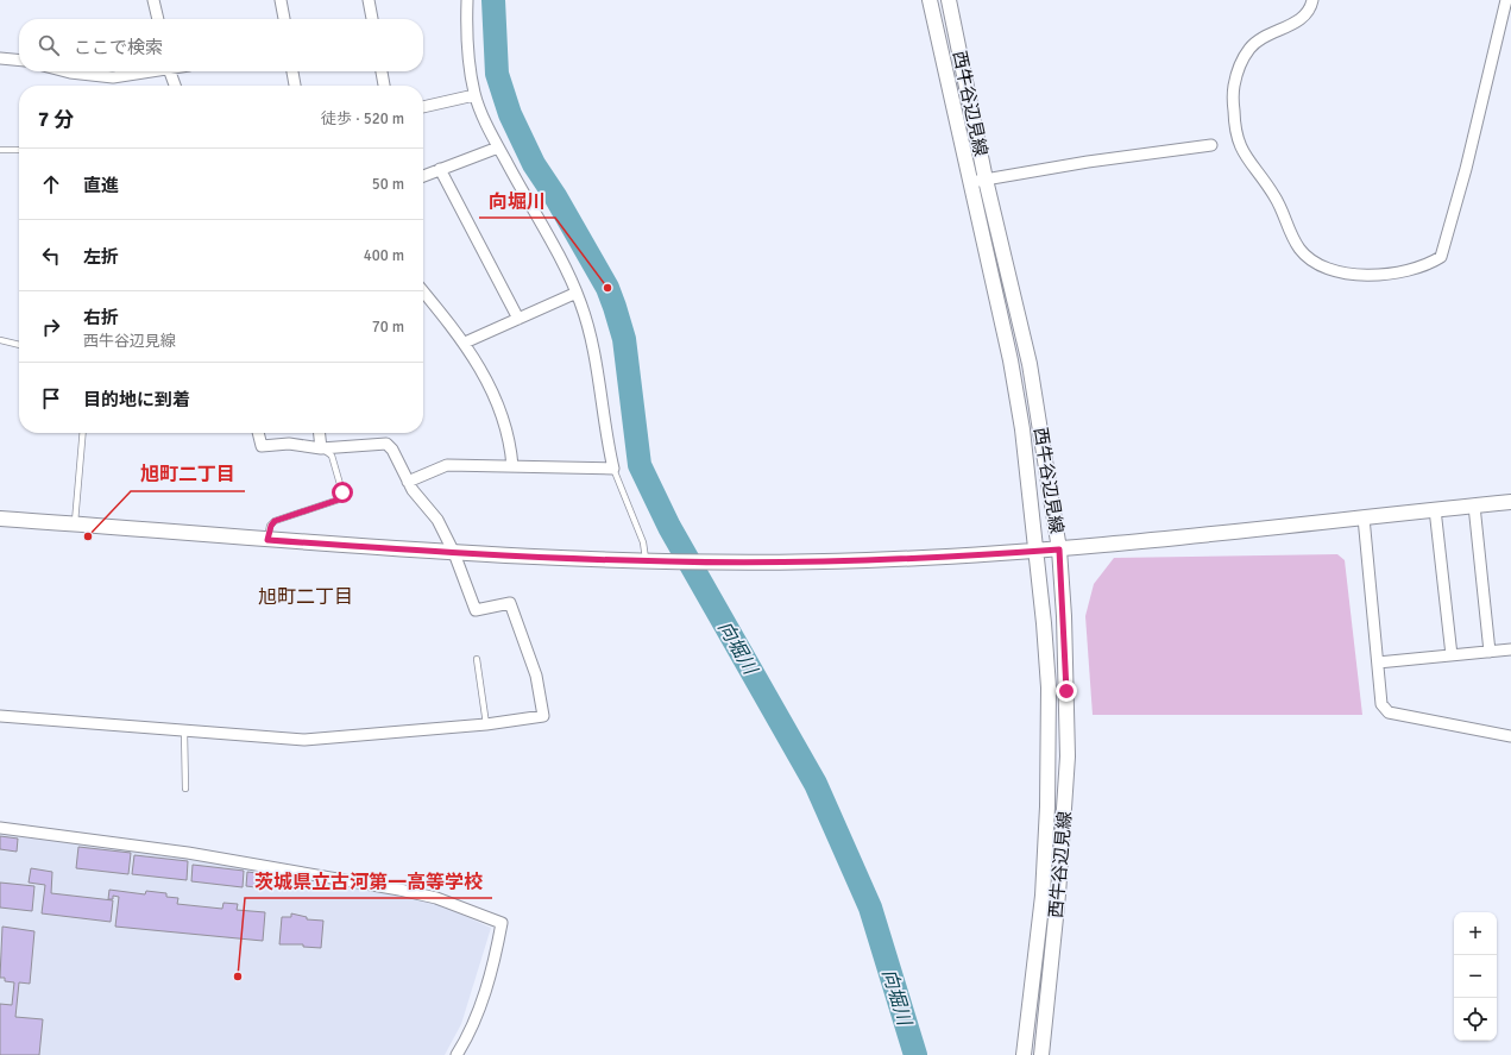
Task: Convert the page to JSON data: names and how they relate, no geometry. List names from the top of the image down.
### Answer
{
  "streets": {
    "street": ["西牛谷辺見線"]
  },
  "districts": ["旭町二丁目"],
  "water": ["向堀川"],
  "places": ["向堀川", "旭町二丁目", "茨城県立古河第一高等学校"],
  "page": {
    "search": "ここで検索",
    "heading": ["7 分", "徒歩 · 520 m"],
    "list": [
      ["直進", "50 m"],
      ["左折", "400 m"],
      ["右折", "西牛谷辺見線", "70 m"],
      "目的地に到着"
    ],
    "map_buttons": ["+", "−"]
  }
}
